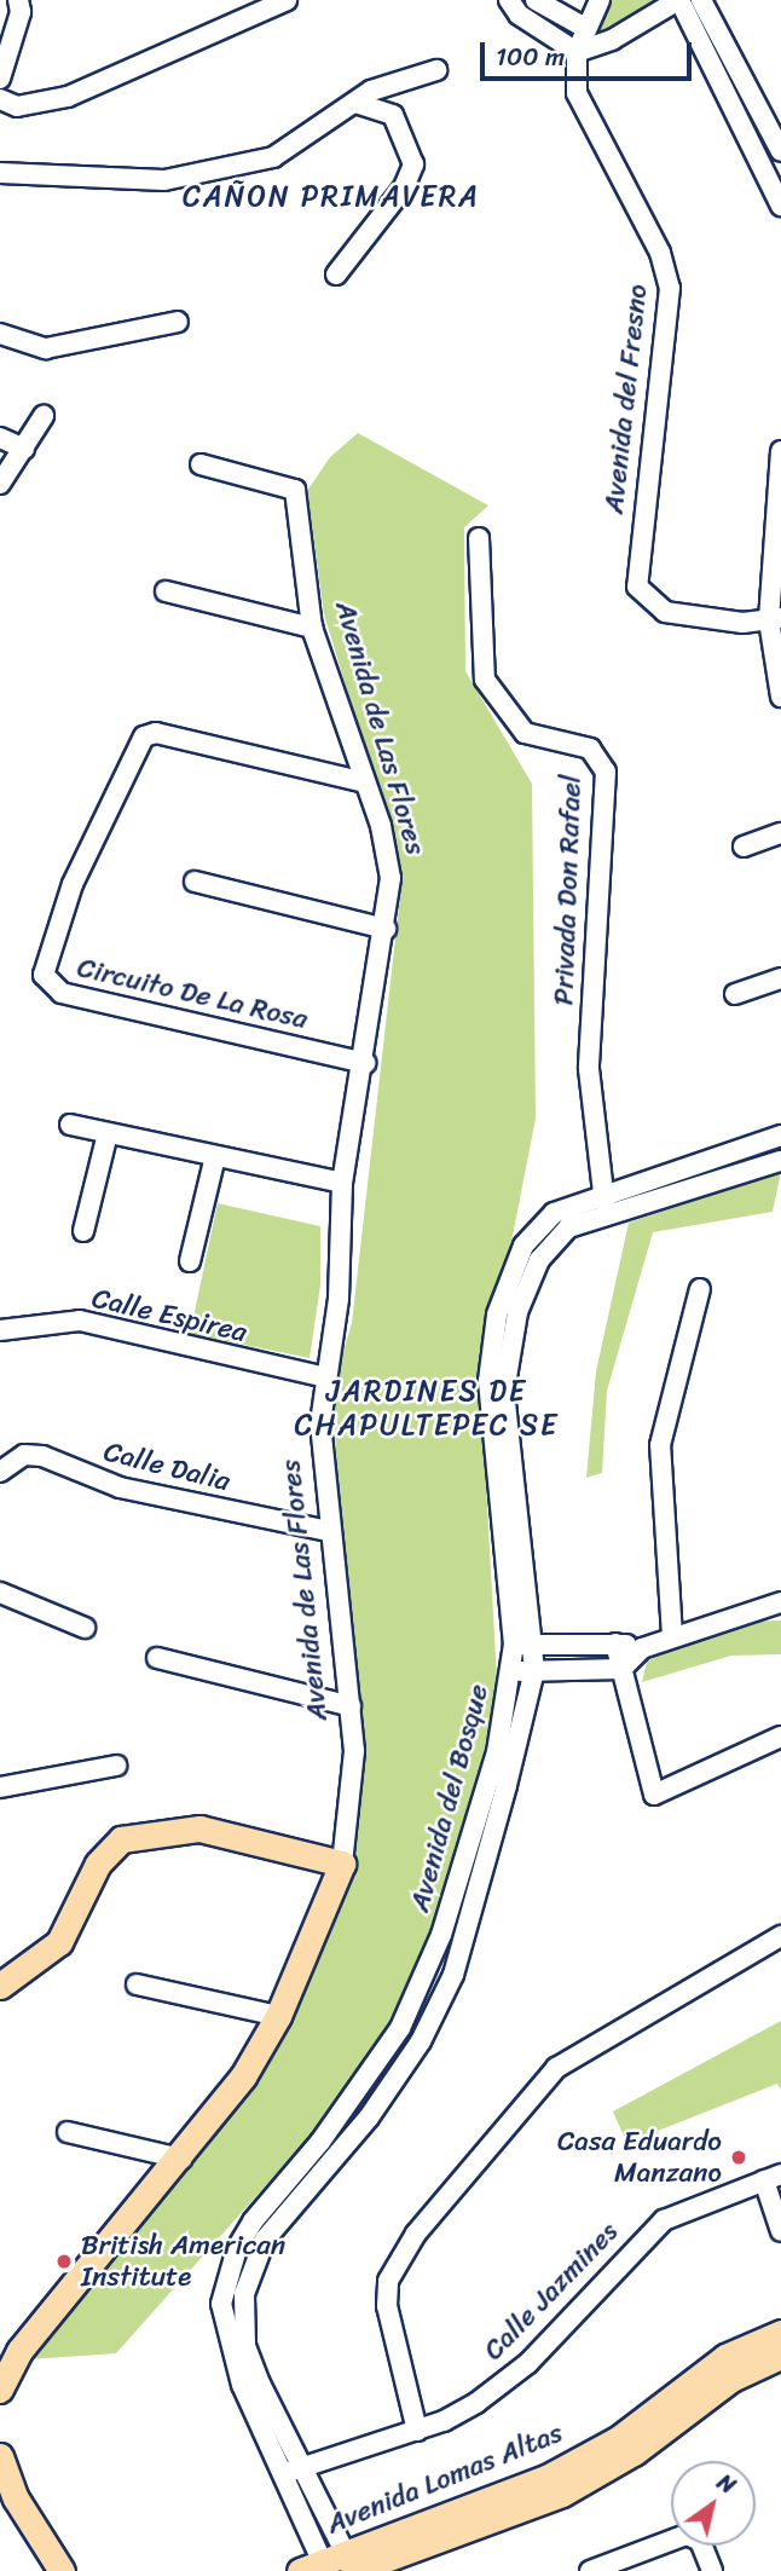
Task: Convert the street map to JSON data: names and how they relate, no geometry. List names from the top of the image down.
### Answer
{
  "streets": {
    "main road": ["Avenida de Las Flores", "Avenida Lomas Altas"],
    "street": [
      "Avenida del Fresno",
      "Privada Don Rafael",
      "Circuito De La Rosa",
      "Calle Espirea",
      "Calle Dalia",
      "Avenida del Bosque",
      "Calle Jazmines"
    ]
  },
  "crossings": [
    ["Avenida de Las Flores", "Circuito De La Rosa"],
    ["Avenida de Las Flores", "Calle Espirea"],
    ["Avenida de Las Flores", "Calle Dalia"],
    ["Privada Don Rafael", "Avenida del Bosque"],
    ["Avenida del Bosque", "Calle Jazmines"],
    ["Avenida del Bosque", "Avenida Lomas Altas"]
  ],
  "districts": ["CAÑON PRIMAVERA", "JARDINES DE CHAPULTEPEC SE"],
  "places": ["Casa Eduardo Manzano", "British American Institute"],
  "scale_bar": "100 m",
  "north": "top right"
}
